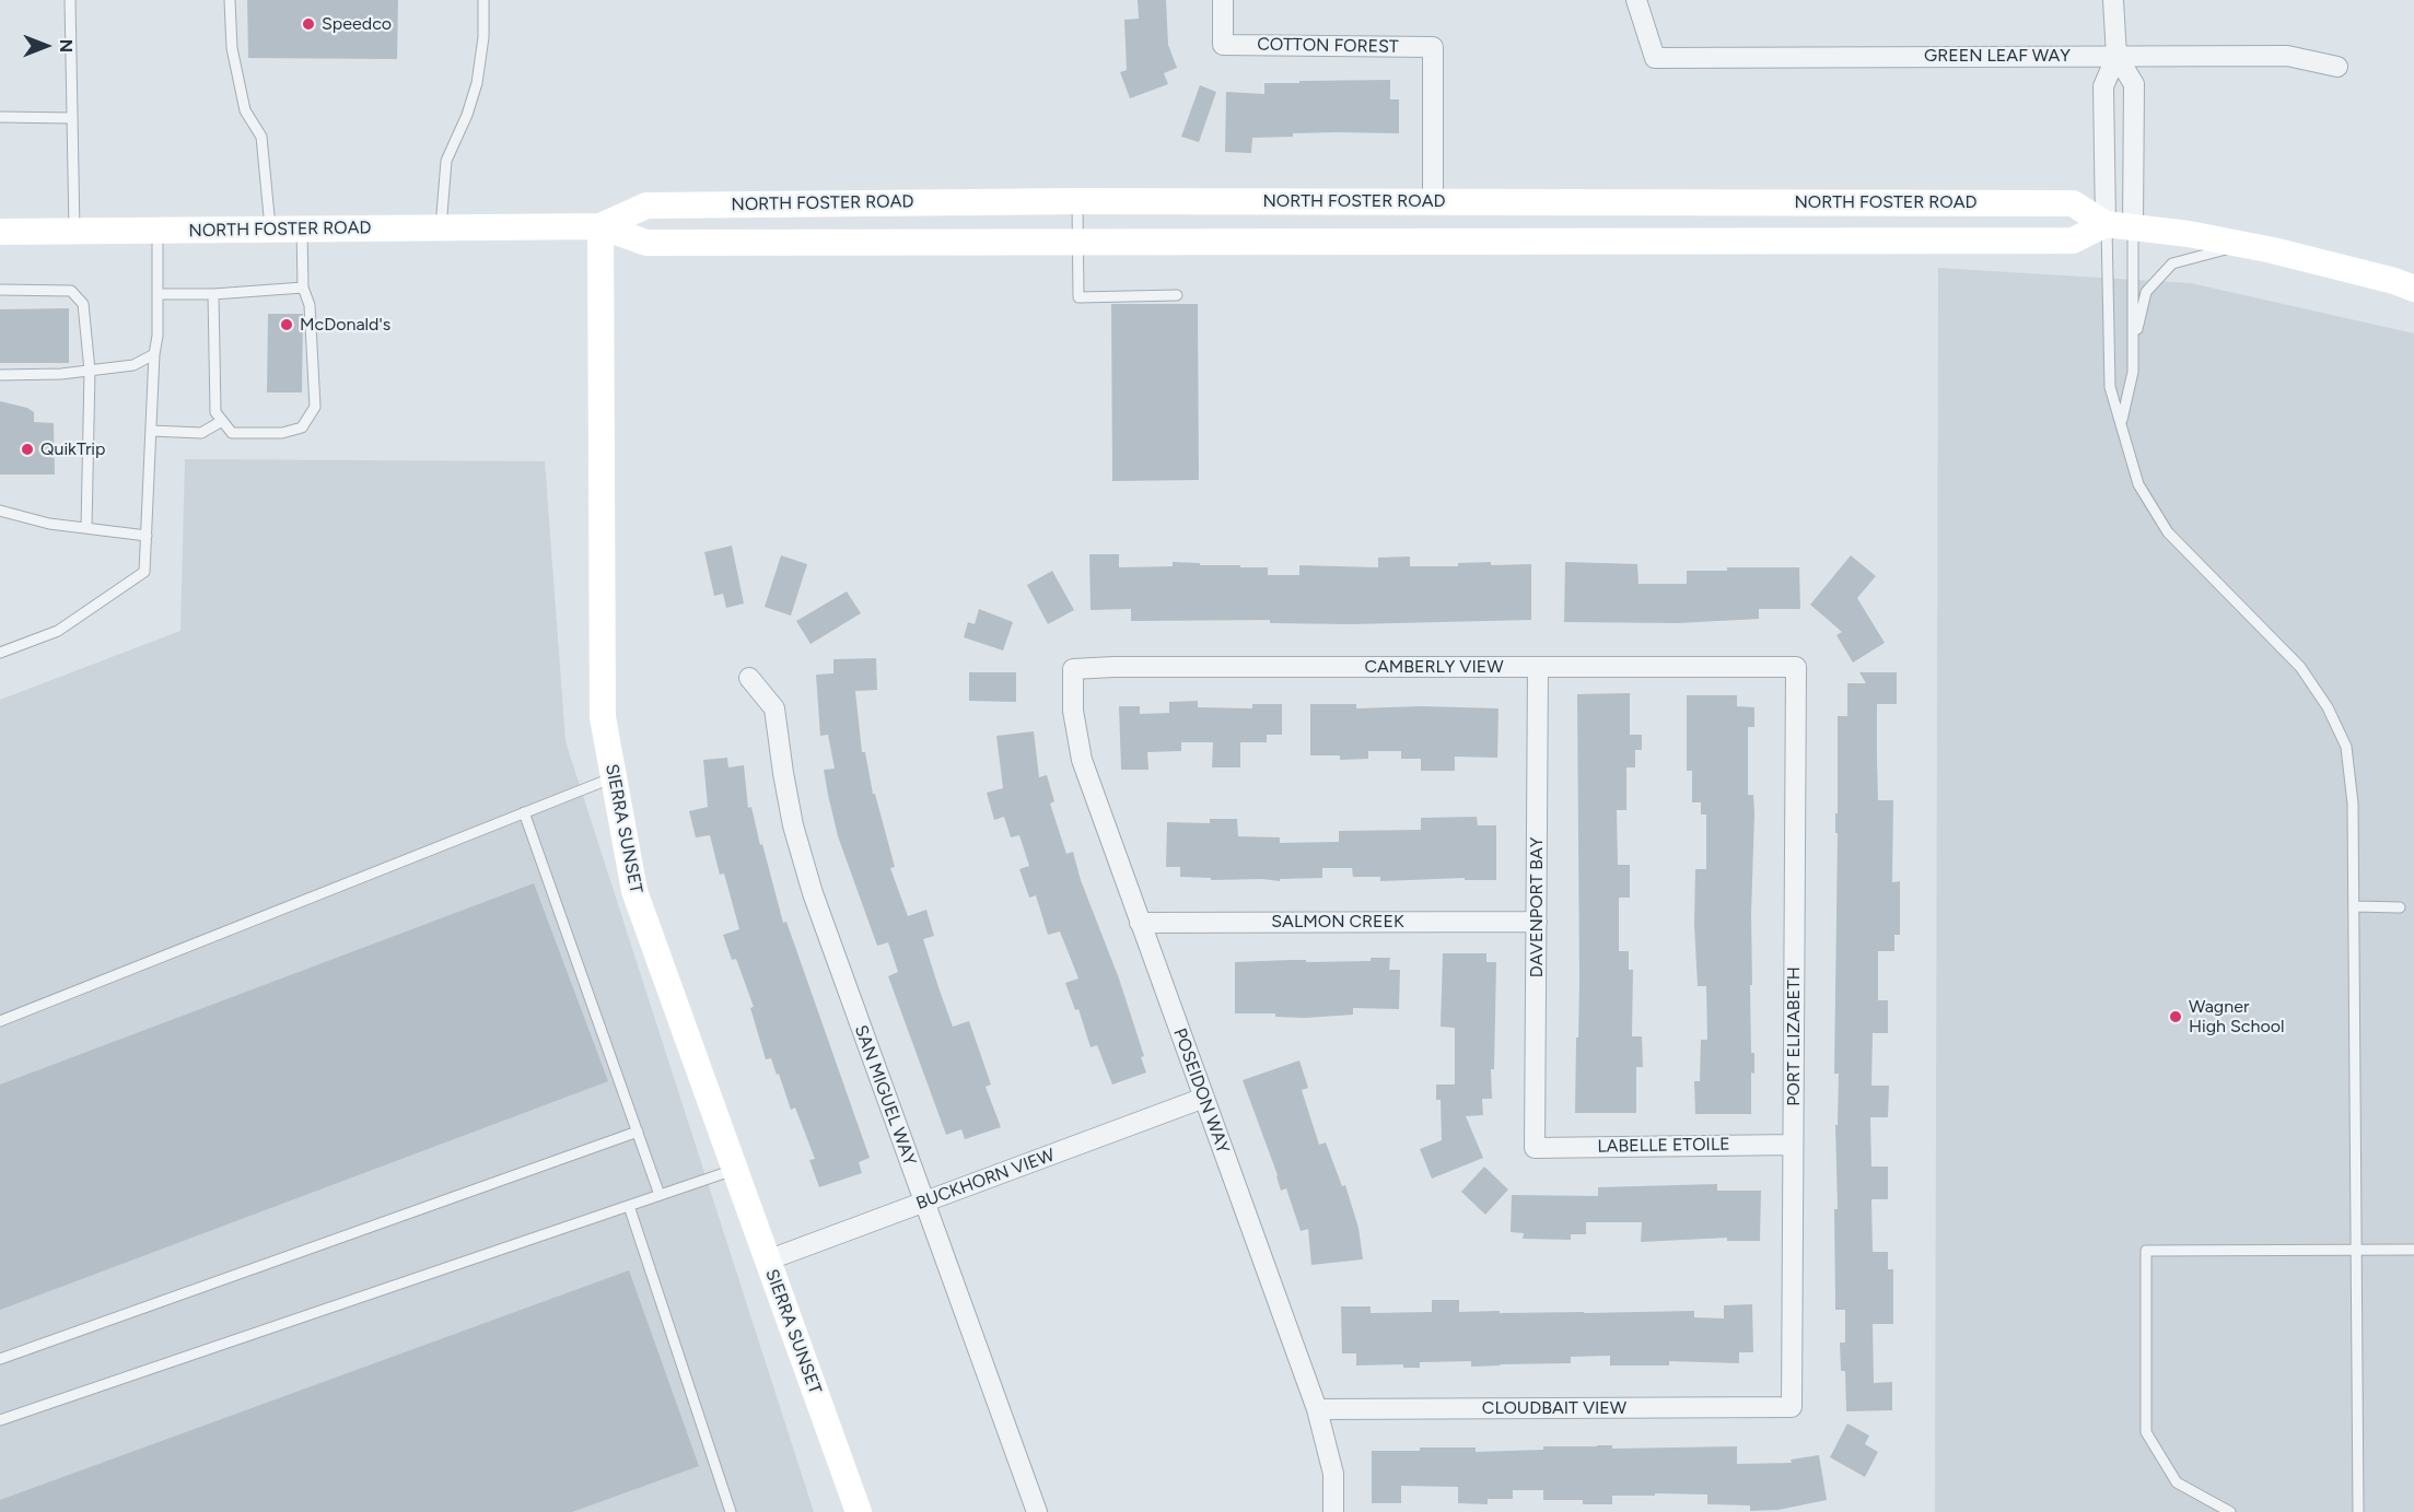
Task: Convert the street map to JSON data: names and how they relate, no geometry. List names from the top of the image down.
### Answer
{
  "streets": {
    "main road": ["NORTH FOSTER ROAD", "SIERRA SUNSET"],
    "street": [
      "COTTON FOREST",
      "GREEN LEAF WAY",
      "CAMBERLY VIEW",
      "DAVENPORT BAY",
      "SALMON CREEK",
      "PORT ELIZABETH",
      "POSEIDON WAY",
      "SAN MIGUEL WAY",
      "LABELLE ETOILE",
      "BUCKHORN VIEW",
      "CLOUDBAIT VIEW"
    ]
  },
  "crossings": [
    ["COTTON FOREST", "NORTH FOSTER ROAD"],
    ["NORTH FOSTER ROAD", "SIERRA SUNSET"],
    ["CAMBERLY VIEW", "DAVENPORT BAY"],
    ["CAMBERLY VIEW", "PORT ELIZABETH"],
    ["CAMBERLY VIEW", "POSEIDON WAY"],
    ["SIERRA SUNSET", "BUCKHORN VIEW"],
    ["DAVENPORT BAY", "SALMON CREEK"],
    ["DAVENPORT BAY", "LABELLE ETOILE"],
    ["SALMON CREEK", "POSEIDON WAY"],
    ["PORT ELIZABETH", "LABELLE ETOILE"],
    ["PORT ELIZABETH", "CLOUDBAIT VIEW"],
    ["POSEIDON WAY", "BUCKHORN VIEW"],
    ["POSEIDON WAY", "CLOUDBAIT VIEW"],
    ["SAN MIGUEL WAY", "BUCKHORN VIEW"]
  ],
  "places": [
    "Speedco",
    "McDonald's",
    "QuikTrip",
    "Wagner High School"
  ],
  "north": "right"
}
